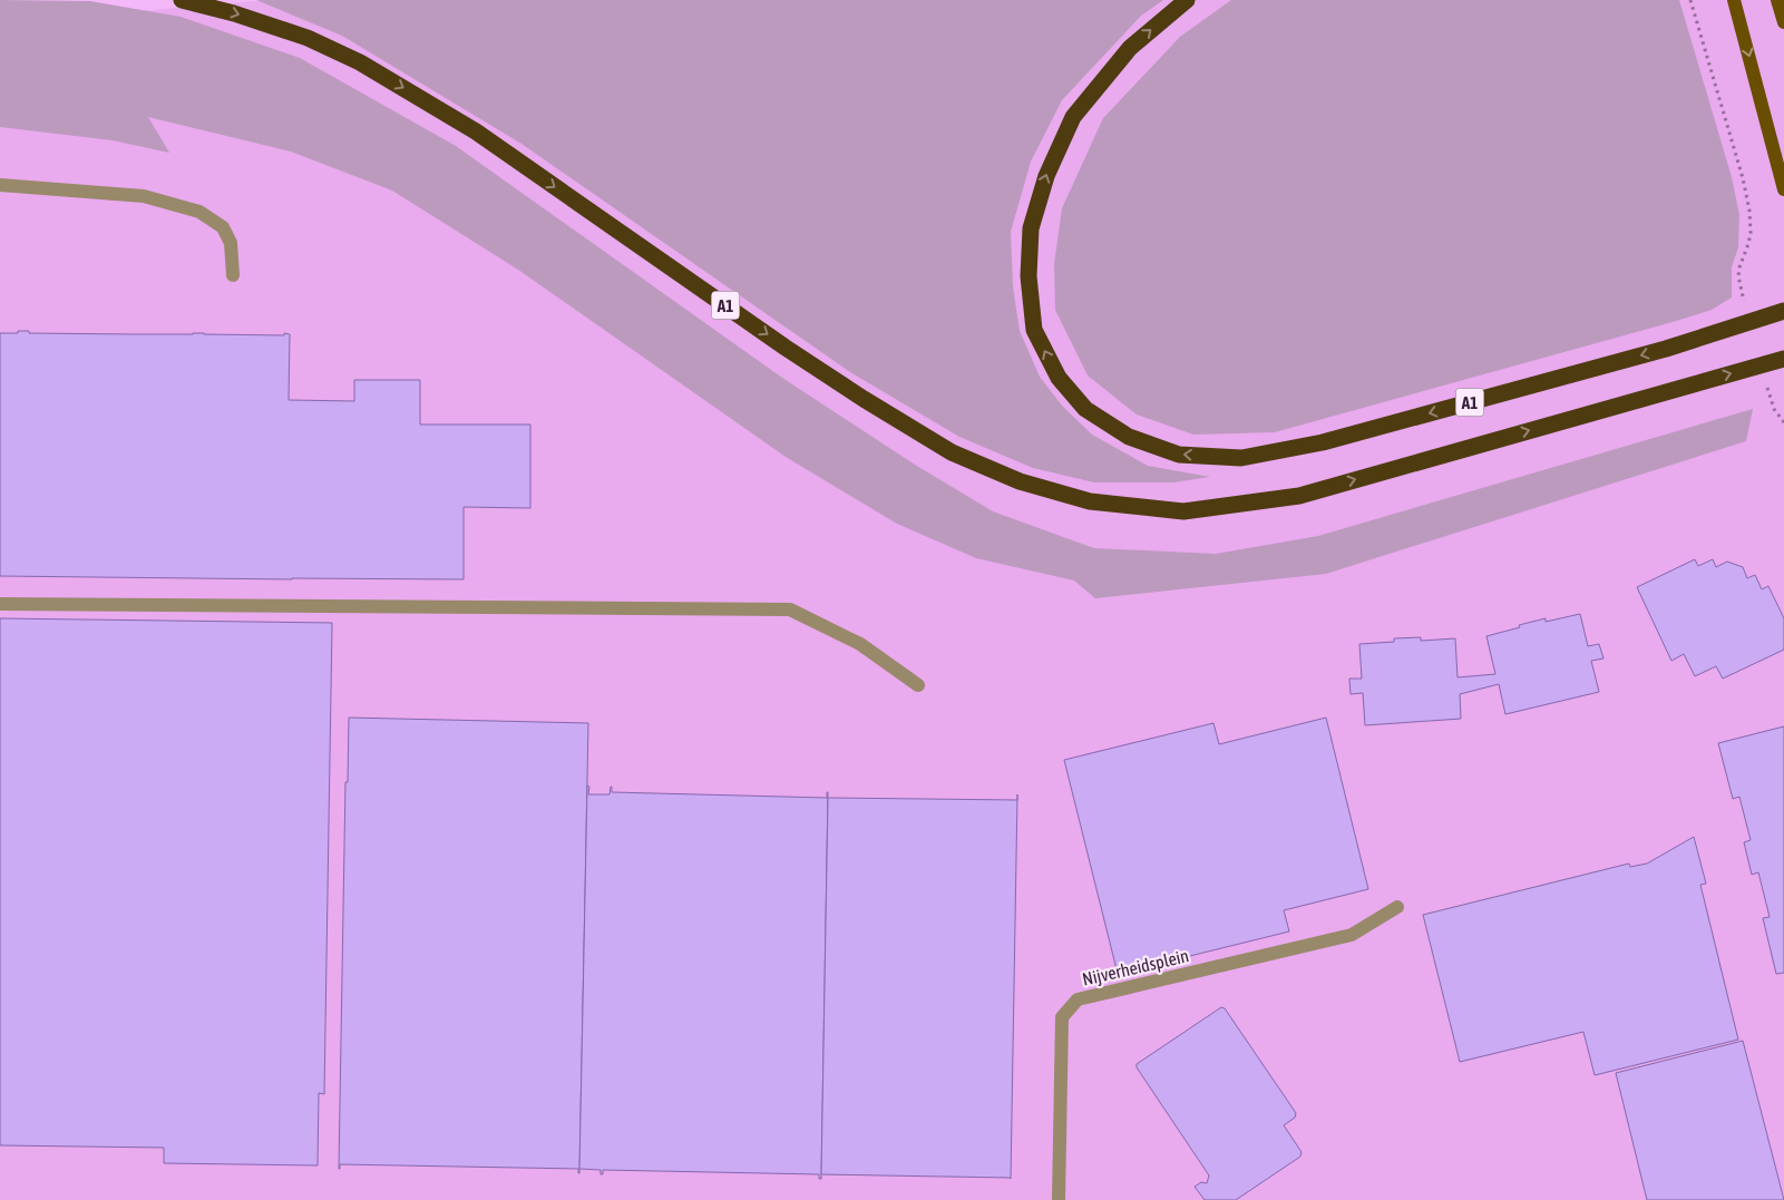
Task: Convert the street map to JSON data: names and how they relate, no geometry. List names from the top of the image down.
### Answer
{
  "streets": {
    "highway": ["A1"],
    "lane": ["Nijverheidsplein"]
  }
}
